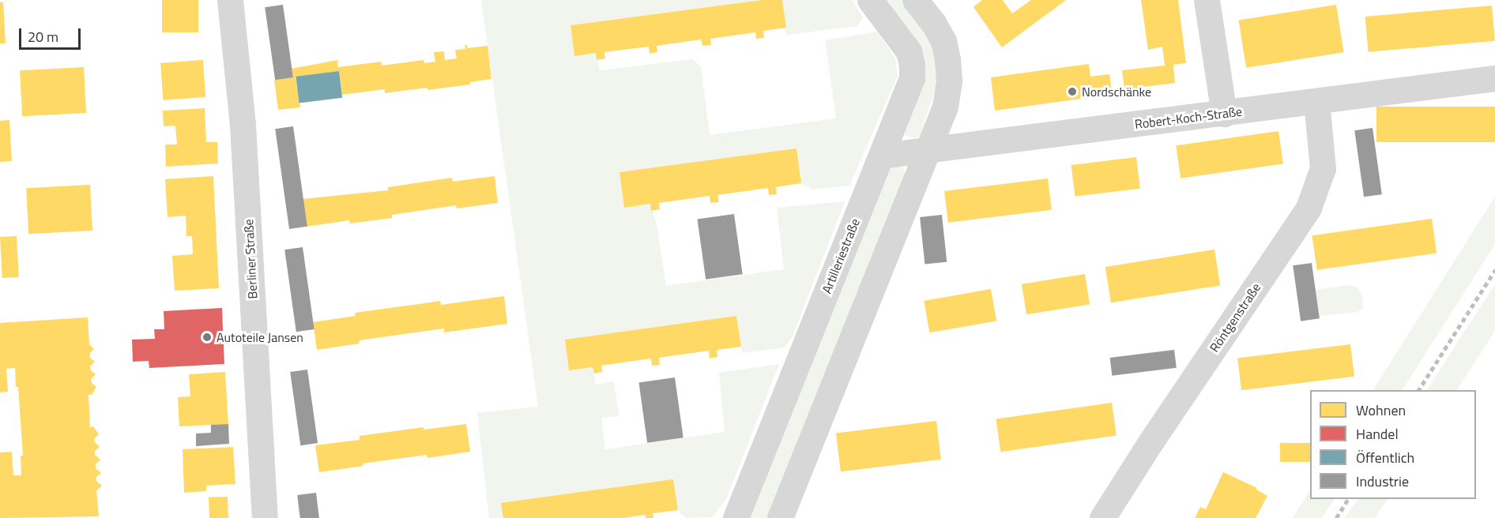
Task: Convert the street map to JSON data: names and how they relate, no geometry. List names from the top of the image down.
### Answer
{
  "streets": {
    "street": [
      "Robert-Koch-Straße",
      "Artilleriestraße",
      "Berliner Straße",
      "Röntgenstraße"
    ]
  },
  "crossings": [
    ["Robert-Koch-Straße", "Artilleriestraße"],
    ["Robert-Koch-Straße", "Röntgenstraße"]
  ],
  "places": ["Nordschänke", "Autoteile Jansen"],
  "legend": [
    "Wohnen",
    "Handel",
    "Öffentlich",
    "Industrie"
  ],
  "scale_bar": "20 m"
}
